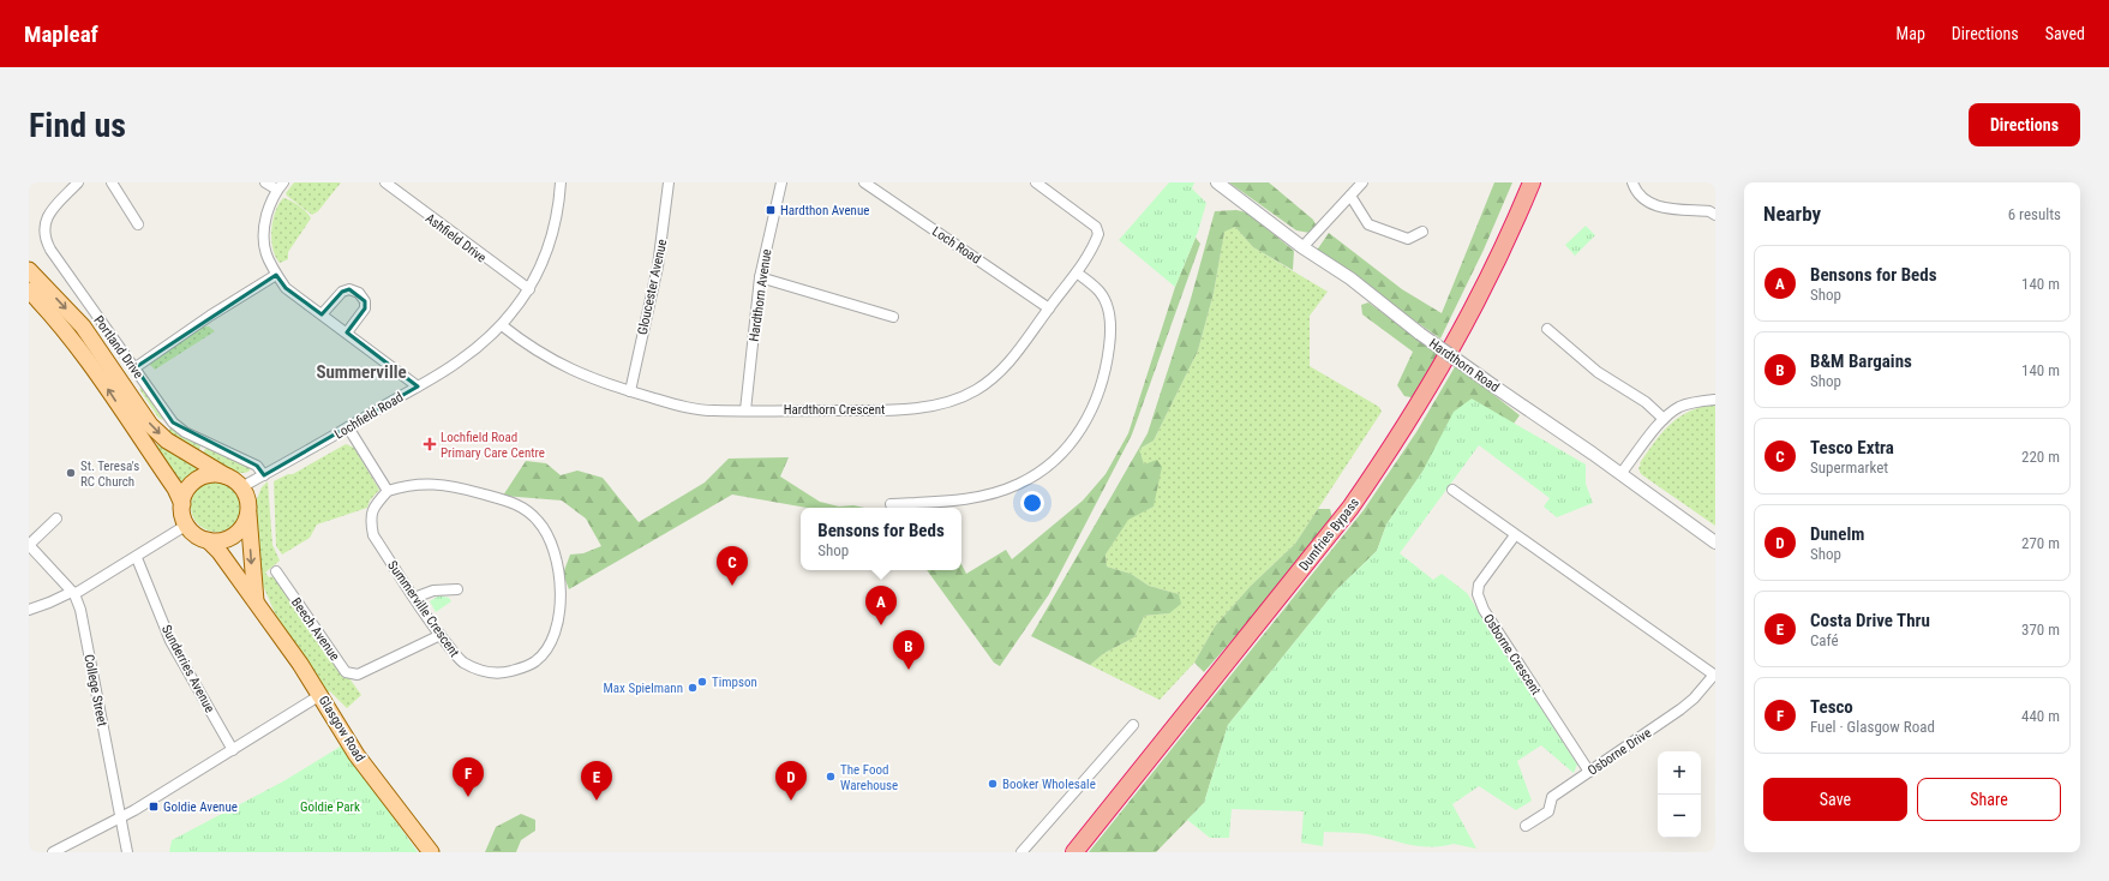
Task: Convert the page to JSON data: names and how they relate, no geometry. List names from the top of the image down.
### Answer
{
  "streets": {
    "highway": ["Dumfries Bypass"],
    "main road": ["Glasgow Road"],
    "street": [
      "Ashfield Drive",
      "Loch Road",
      "Gloucester Avenue",
      "Hardthorn Avenue",
      "Portland Drive",
      "Hardthorn Road",
      "Hardthorn Crescent",
      "Lochfield Road",
      "Summerville Crescent",
      "Beech Avenue",
      "Osborne Crescent",
      "Sunderries Avenue",
      "College Street",
      "Osborne Drive"
    ]
  },
  "crossings": [
    ["Ashfield Drive", "Lochfield Road"],
    ["Loch Road", "Hardthorn Crescent"],
    ["Gloucester Avenue", "Hardthorn Crescent"],
    ["Hardthorn Avenue", "Hardthorn Crescent"],
    ["Portland Drive", "Lochfield Road"],
    ["Hardthorn Crescent", "Lochfield Road"],
    ["Lochfield Road", "Glasgow Road"],
    ["Summerville Crescent", "Beech Avenue"],
    ["Osborne Crescent", "Osborne Drive"]
  ],
  "districts": ["Summerville"],
  "parks": ["Goldie Park"],
  "places": {
    "transit": ["Hardthon Avenue", "Goldie Avenue"],
    "health": ["Lochfield Road Primary Care Centre"],
    "other": [
      "St. Teresa's RC Church",
      "Timpson",
      "Max Spielmann",
      "The Food Warehouse",
      "Booker Wholesale"
    ]
  },
  "page": {
    "header": "Mapleaf",
    "nav": ["Map", "Directions", "Saved"],
    "buttons": [
      "Directions",
      ["Save", "Share"]
    ],
    "title": "Find us",
    "heading": ["Nearby", "6 results"],
    "list": [
      {
        "mark": "A",
        "name": "Bensons for Beds",
        "note": "Shop",
        "value": "140 m"
      },
      {
        "mark": "B",
        "name": "B&M Bargains",
        "note": "Shop",
        "value": "140 m"
      },
      {
        "mark": "C",
        "name": "Tesco Extra",
        "note": "Supermarket",
        "value": "220 m"
      },
      {
        "mark": "D",
        "name": "Dunelm",
        "note": "Shop",
        "value": "270 m"
      },
      {
        "mark": "E",
        "name": "Costa Drive Thru",
        "note": "Café",
        "value": "370 m"
      },
      {
        "mark": "F",
        "name": "Tesco",
        "note": "Fuel · Glasgow Road",
        "value": "440 m"
      }
    ],
    "popup": ["Bensons for Beds", "Shop"],
    "pins": [
      "C",
      "A",
      "B",
      "F",
      "D",
      "E"
    ],
    "map_buttons": ["+", "−"]
  }
}
